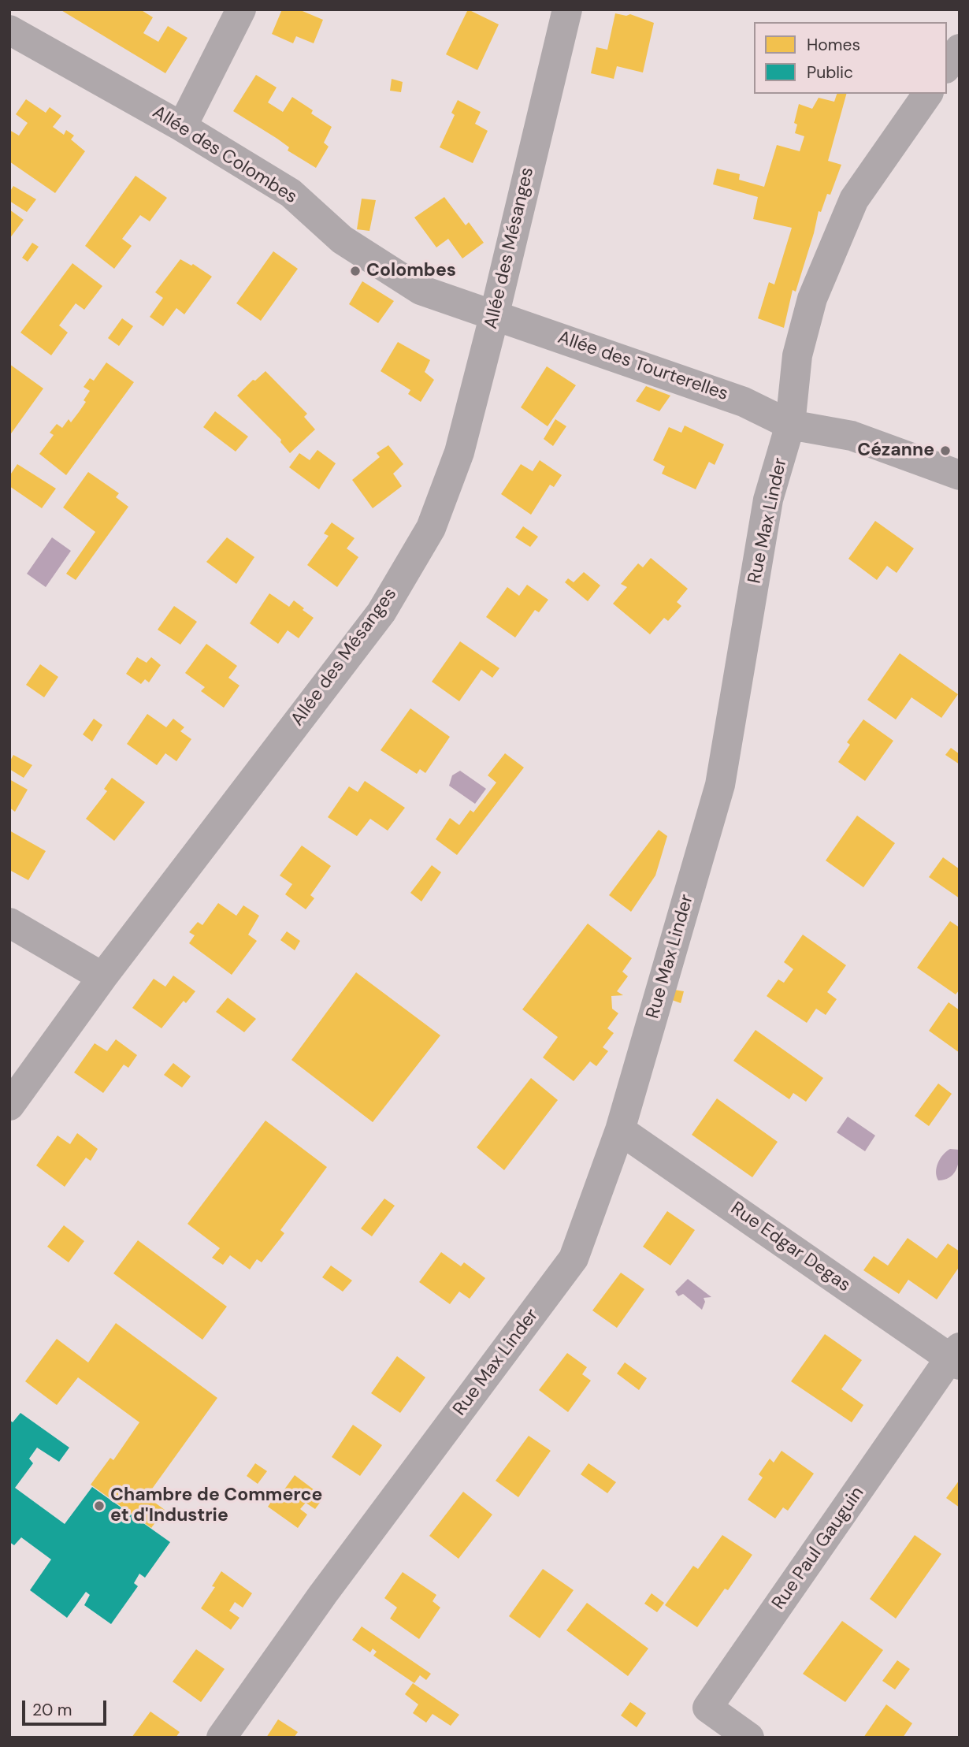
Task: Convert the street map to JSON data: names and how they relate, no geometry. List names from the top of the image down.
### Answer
{
  "streets": {
    "street": [
      "Allée des Colombes",
      "Allée des Mésanges",
      "Allée des Tourterelles",
      "Rue Max Linder",
      "Rue Edgar Degas",
      "Rue Paul Gauguin"
    ]
  },
  "crossings": [
    ["Allée des Colombes", "Allée des Mésanges"],
    ["Allée des Colombes", "Allée des Tourterelles"],
    ["Allée des Mésanges", "Allée des Tourterelles"],
    ["Allée des Tourterelles", "Rue Max Linder"],
    ["Rue Max Linder", "Rue Edgar Degas"],
    ["Rue Edgar Degas", "Rue Paul Gauguin"]
  ],
  "places": ["Colombes", "Cézanne", "Chambre de Commerce et d'Industrie"],
  "legend": ["Homes", "Public"],
  "scale_bar": "20 m"
}
